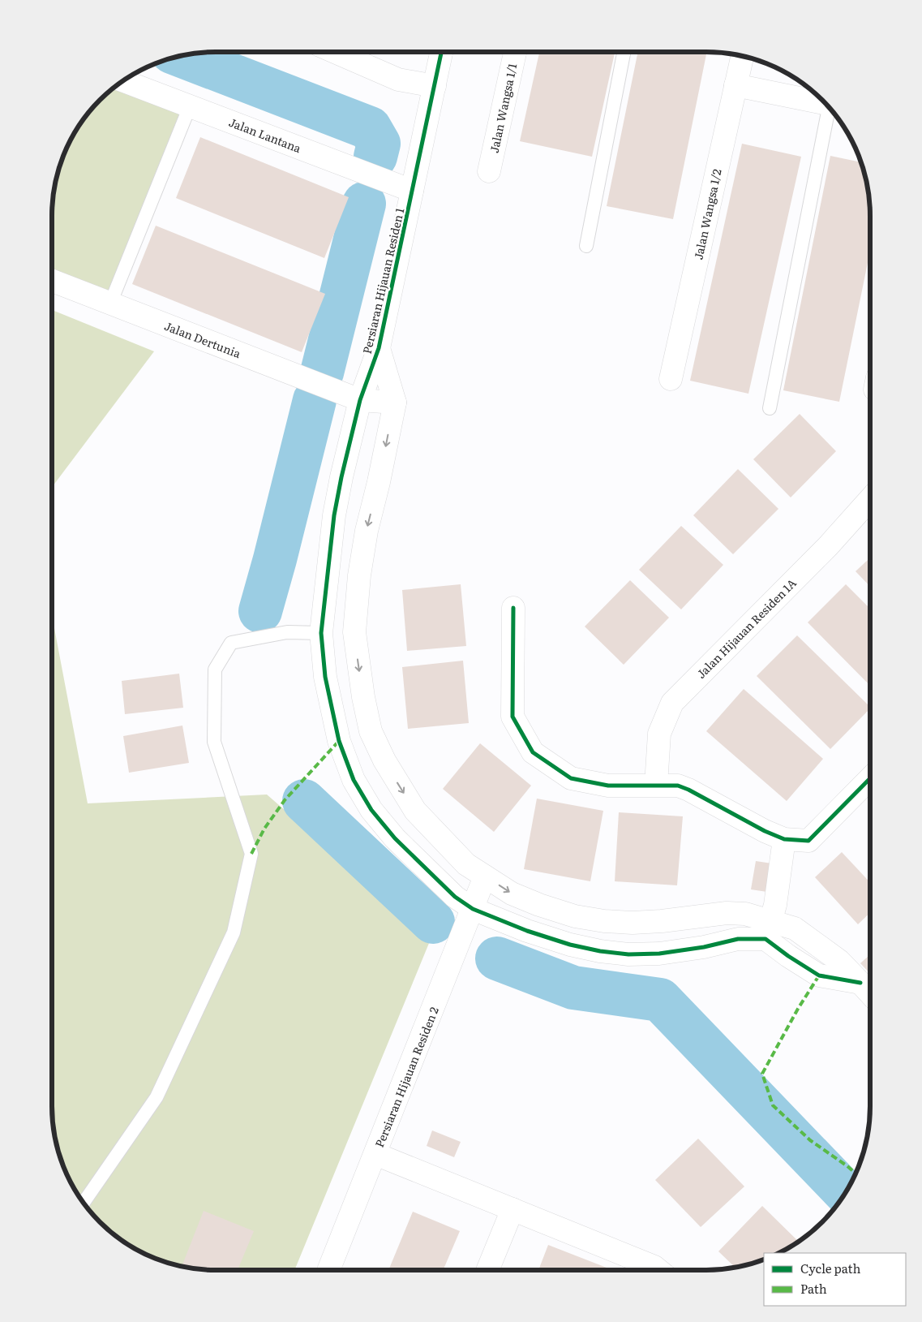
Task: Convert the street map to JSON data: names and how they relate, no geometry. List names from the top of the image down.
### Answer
{
  "streets": {
    "street": [
      "Jalan Wangsa 1/1",
      "Jalan Lantana",
      "Jalan Wangsa 1/2",
      "Persiaran Hijauan Residen 1",
      "Jalan Dertunia",
      "Jalan Hijauan Residen 1A",
      "Persiaran Hijauan Residen 2"
    ]
  },
  "crossings": [
    ["Jalan Lantana", "Persiaran Hijauan Residen 1"],
    ["Persiaran Hijauan Residen 1", "Jalan Dertunia"],
    ["Persiaran Hijauan Residen 1", "Persiaran Hijauan Residen 2"]
  ],
  "legend": ["Cycle path", "Path"]
}
